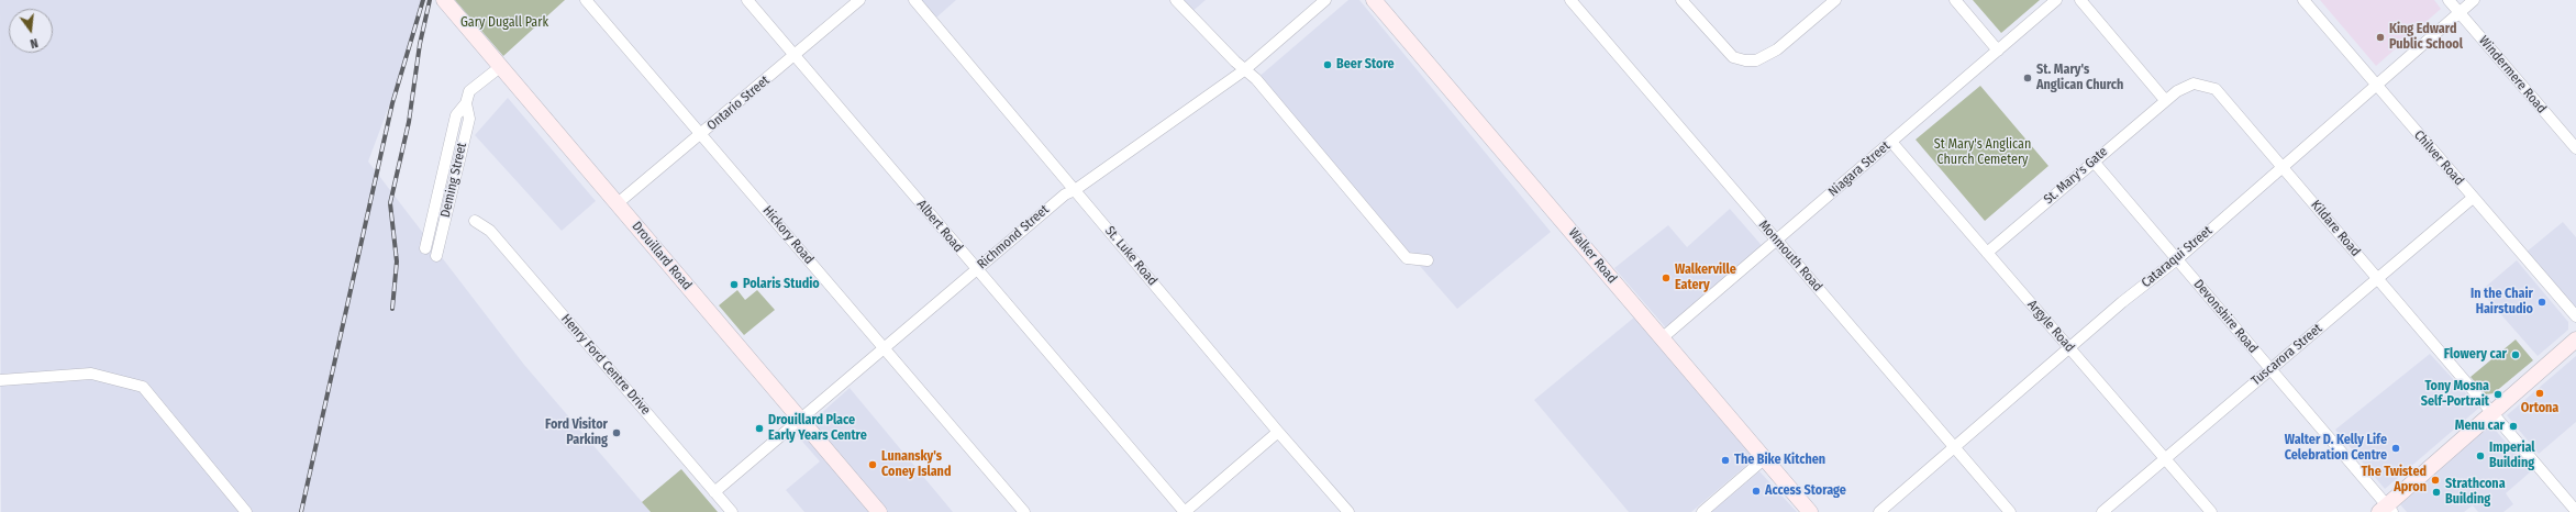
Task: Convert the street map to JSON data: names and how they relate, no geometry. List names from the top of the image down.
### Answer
{
  "streets": {
    "main road": ["Drouillard Road", "Walker Road"],
    "street": [
      "Windermere Road",
      "Ontario Street",
      "Chilver Road",
      "Niagara Street",
      "St. Mary's Gate",
      "Deming Street",
      "Albert Road",
      "Kildare Road",
      "Hickory Road",
      "Richmond Street",
      "St. Luke Road",
      "Monmouth Road",
      "Cataraqui Street",
      "Devonshire Road",
      "Argyle Road",
      "Tuscarora Street",
      "Henry Ford Centre Drive"
    ]
  },
  "crossings": [
    ["Windermere Road", "Cataraqui Street"],
    ["Ontario Street", "Albert Road"],
    ["Ontario Street", "Hickory Road"],
    ["Ontario Street", "Drouillard Road"],
    ["Chilver Road", "Cataraqui Street"],
    ["Chilver Road", "Tuscarora Street"],
    ["Niagara Street", "Walker Road"],
    ["Niagara Street", "Monmouth Road"],
    ["Niagara Street", "Argyle Road"],
    ["St. Mary's Gate", "Kildare Road"],
    ["St. Mary's Gate", "Devonshire Road"],
    ["St. Mary's Gate", "Argyle Road"],
    ["Deming Street", "Drouillard Road"],
    ["Albert Road", "Richmond Street"],
    ["Kildare Road", "Cataraqui Street"],
    ["Kildare Road", "Tuscarora Street"],
    ["Hickory Road", "Richmond Street"],
    ["Richmond Street", "Drouillard Road"],
    ["Richmond Street", "St. Luke Road"],
    ["Richmond Street", "Henry Ford Centre Drive"],
    ["Monmouth Road", "Cataraqui Street"],
    ["Cataraqui Street", "Devonshire Road"],
    ["Cataraqui Street", "Argyle Road"],
    ["Devonshire Road", "Tuscarora Street"],
    ["Argyle Road", "Tuscarora Street"]
  ],
  "parks": ["Gary Dugall Park", "St Mary's Anglican Church Cemetery"],
  "places": [
    "King Edward Public School",
    "Beer Store",
    "St. Mary's Anglican Church",
    "Walkerville Eatery",
    "Polaris Studio",
    "In the Chair Hairstudio",
    "Flowery car",
    "Ortona",
    "Tony Mosna Self-Portrait",
    "Menu car",
    "Drouillard Place Early Years Centre",
    "Ford Visitor Parking",
    "Walter D. Kelly Life Celebration Centre",
    "Imperial Building",
    "The Bike Kitchen",
    "Lunansky's Coney Island",
    "The Twisted Apron",
    "Access Storage",
    "Strathcona Building"
  ],
  "north": "bottom"
}
